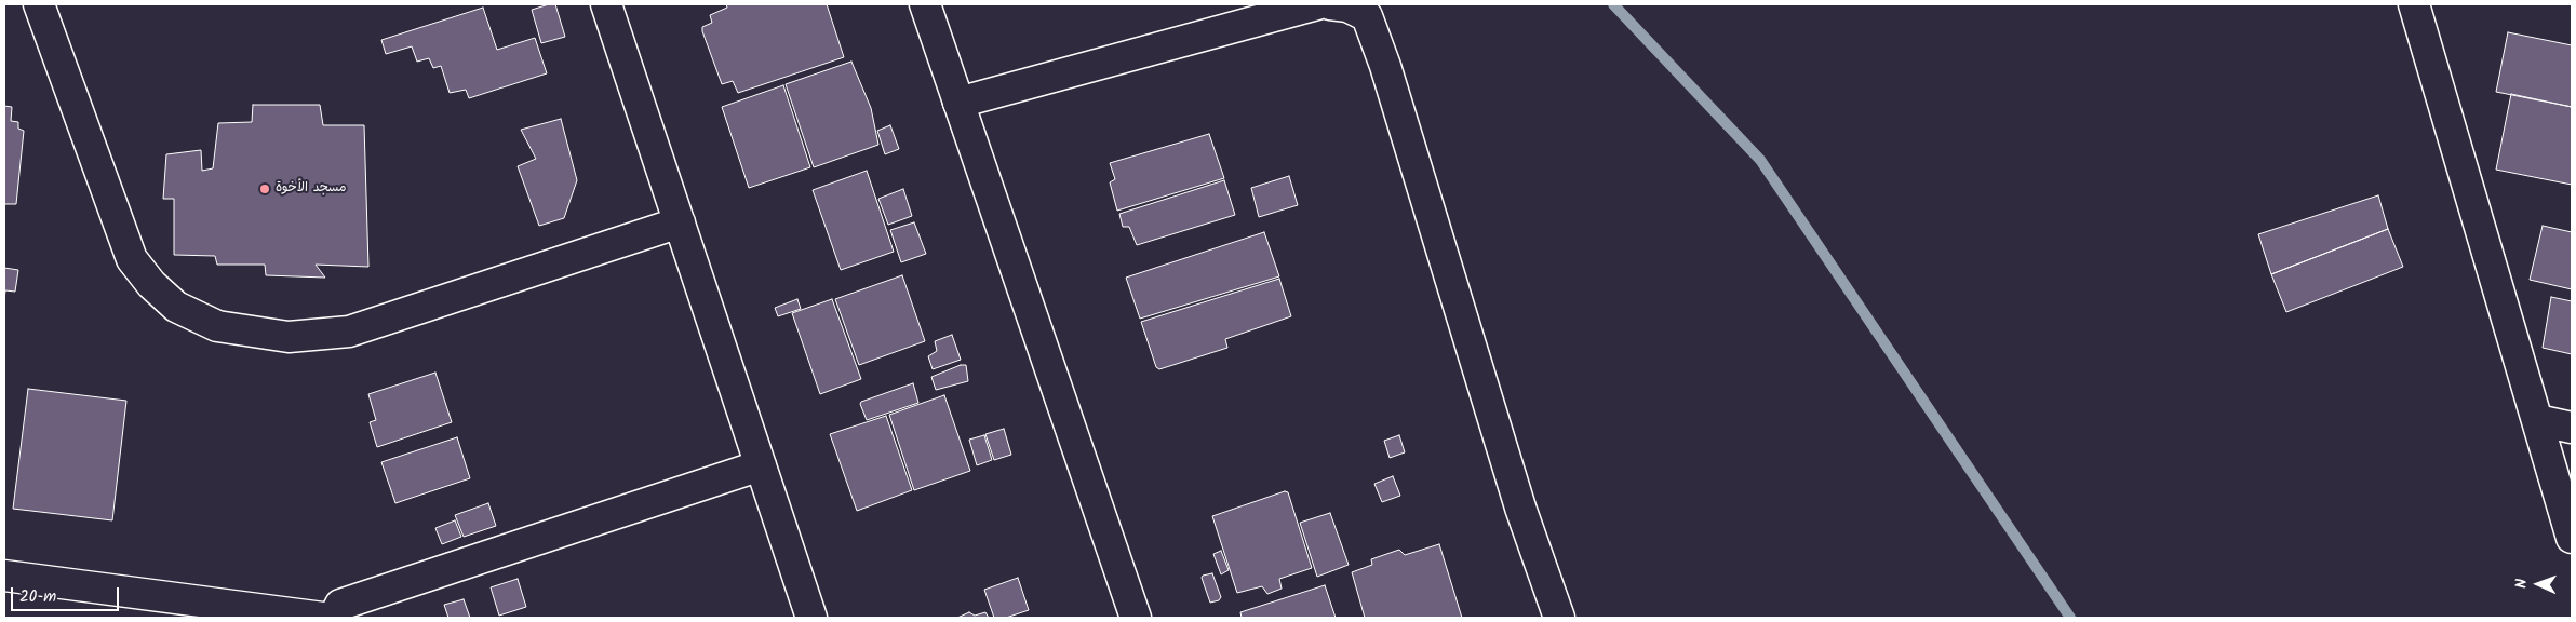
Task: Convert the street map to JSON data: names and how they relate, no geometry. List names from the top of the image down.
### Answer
{
  "places": ["مسجد الأخوة"],
  "scale_bar": "20 m",
  "north": "left"
}
